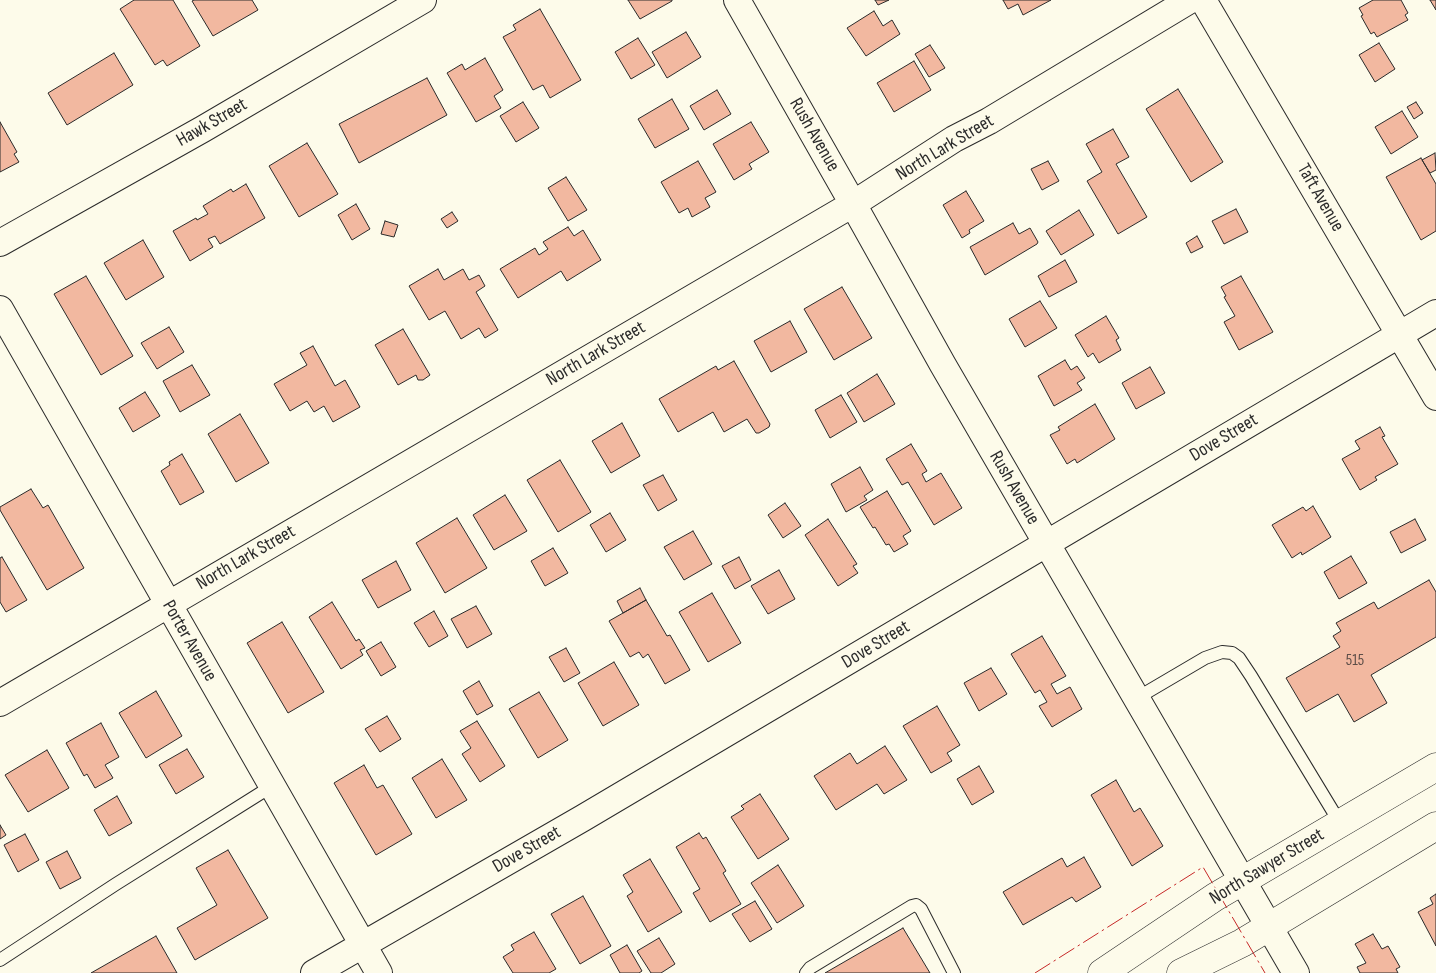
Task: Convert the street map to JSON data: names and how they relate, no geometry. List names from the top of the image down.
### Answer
{
  "streets": {
    "street": [
      "Hawk Street",
      "Rush Avenue",
      "North Lark Street",
      "Taft Avenue",
      "Dove Street",
      "Porter Avenue",
      "North Sawyer Street"
    ]
  },
  "crossings": [
    ["Rush Avenue", "North Lark Street"],
    ["Rush Avenue", "Dove Street"],
    ["Rush Avenue", "North Sawyer Street"],
    ["North Lark Street", "Porter Avenue"],
    ["Taft Avenue", "Dove Street"],
    ["Dove Street", "Porter Avenue"]
  ],
  "house_numbers": ["515"]
}
